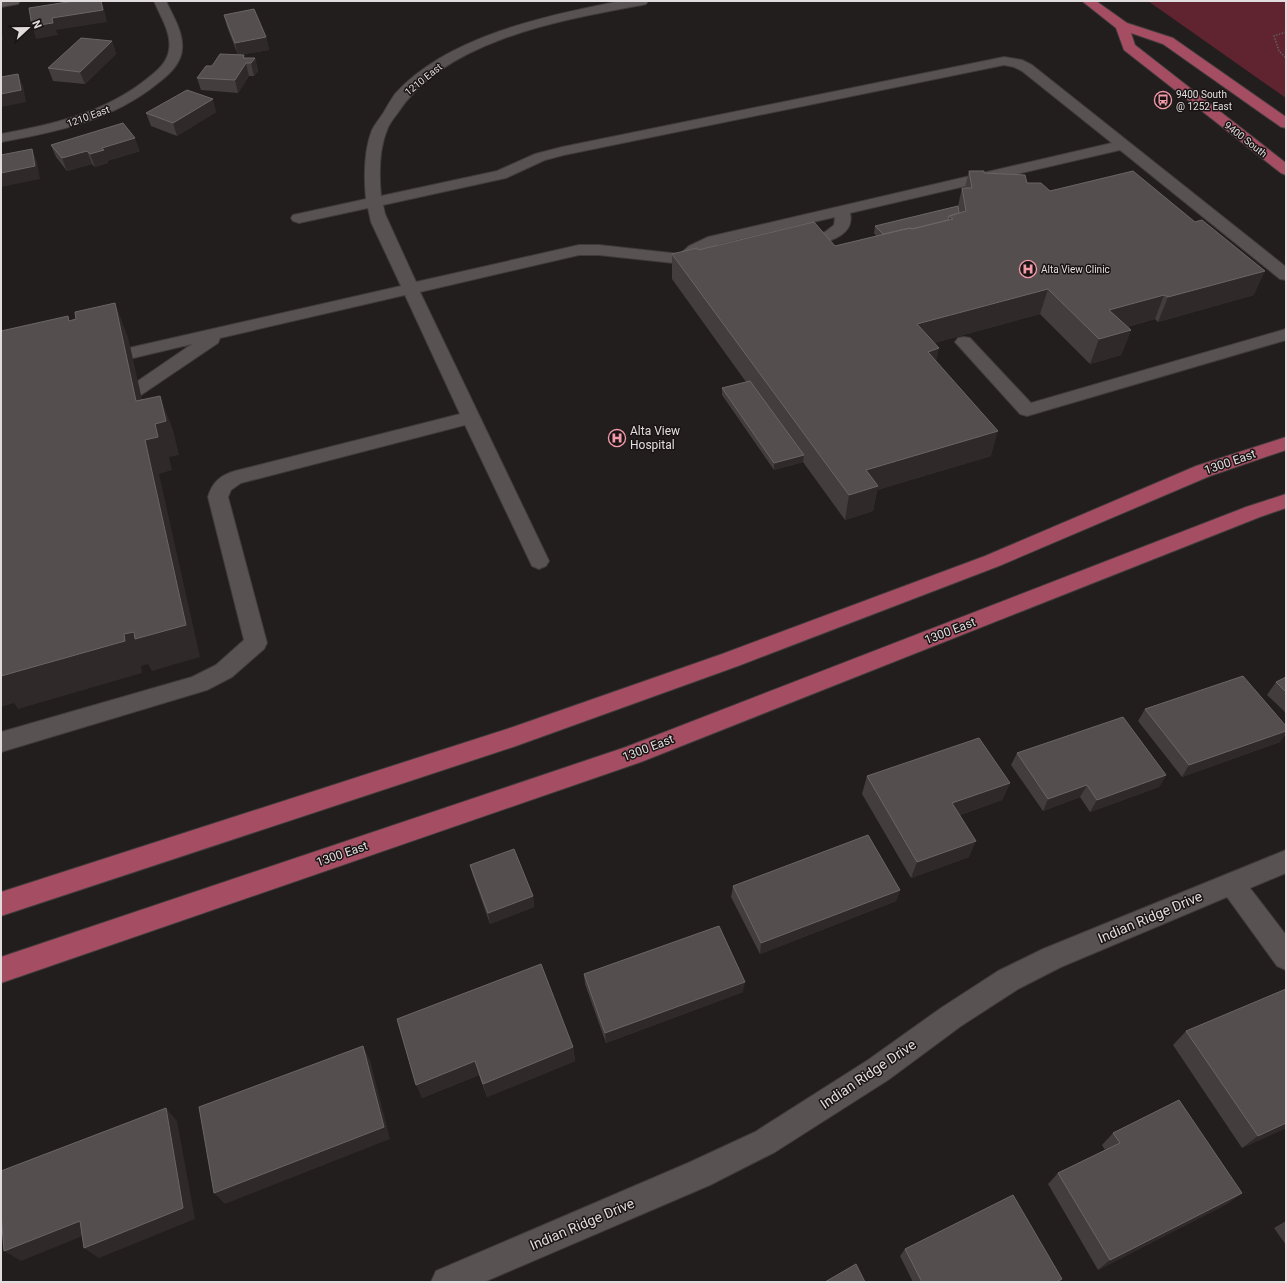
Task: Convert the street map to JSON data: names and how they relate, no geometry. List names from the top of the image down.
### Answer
{
  "streets": {
    "main road": ["9400 South", "1300 East"],
    "street": ["1210 East", "Indian Ridge Drive"]
  },
  "places": {
    "bus stop": ["9400 South @ 1252 East"],
    "hospital": ["Alta View Clinic", "Alta View Hospital"]
  },
  "north": "right"
}
